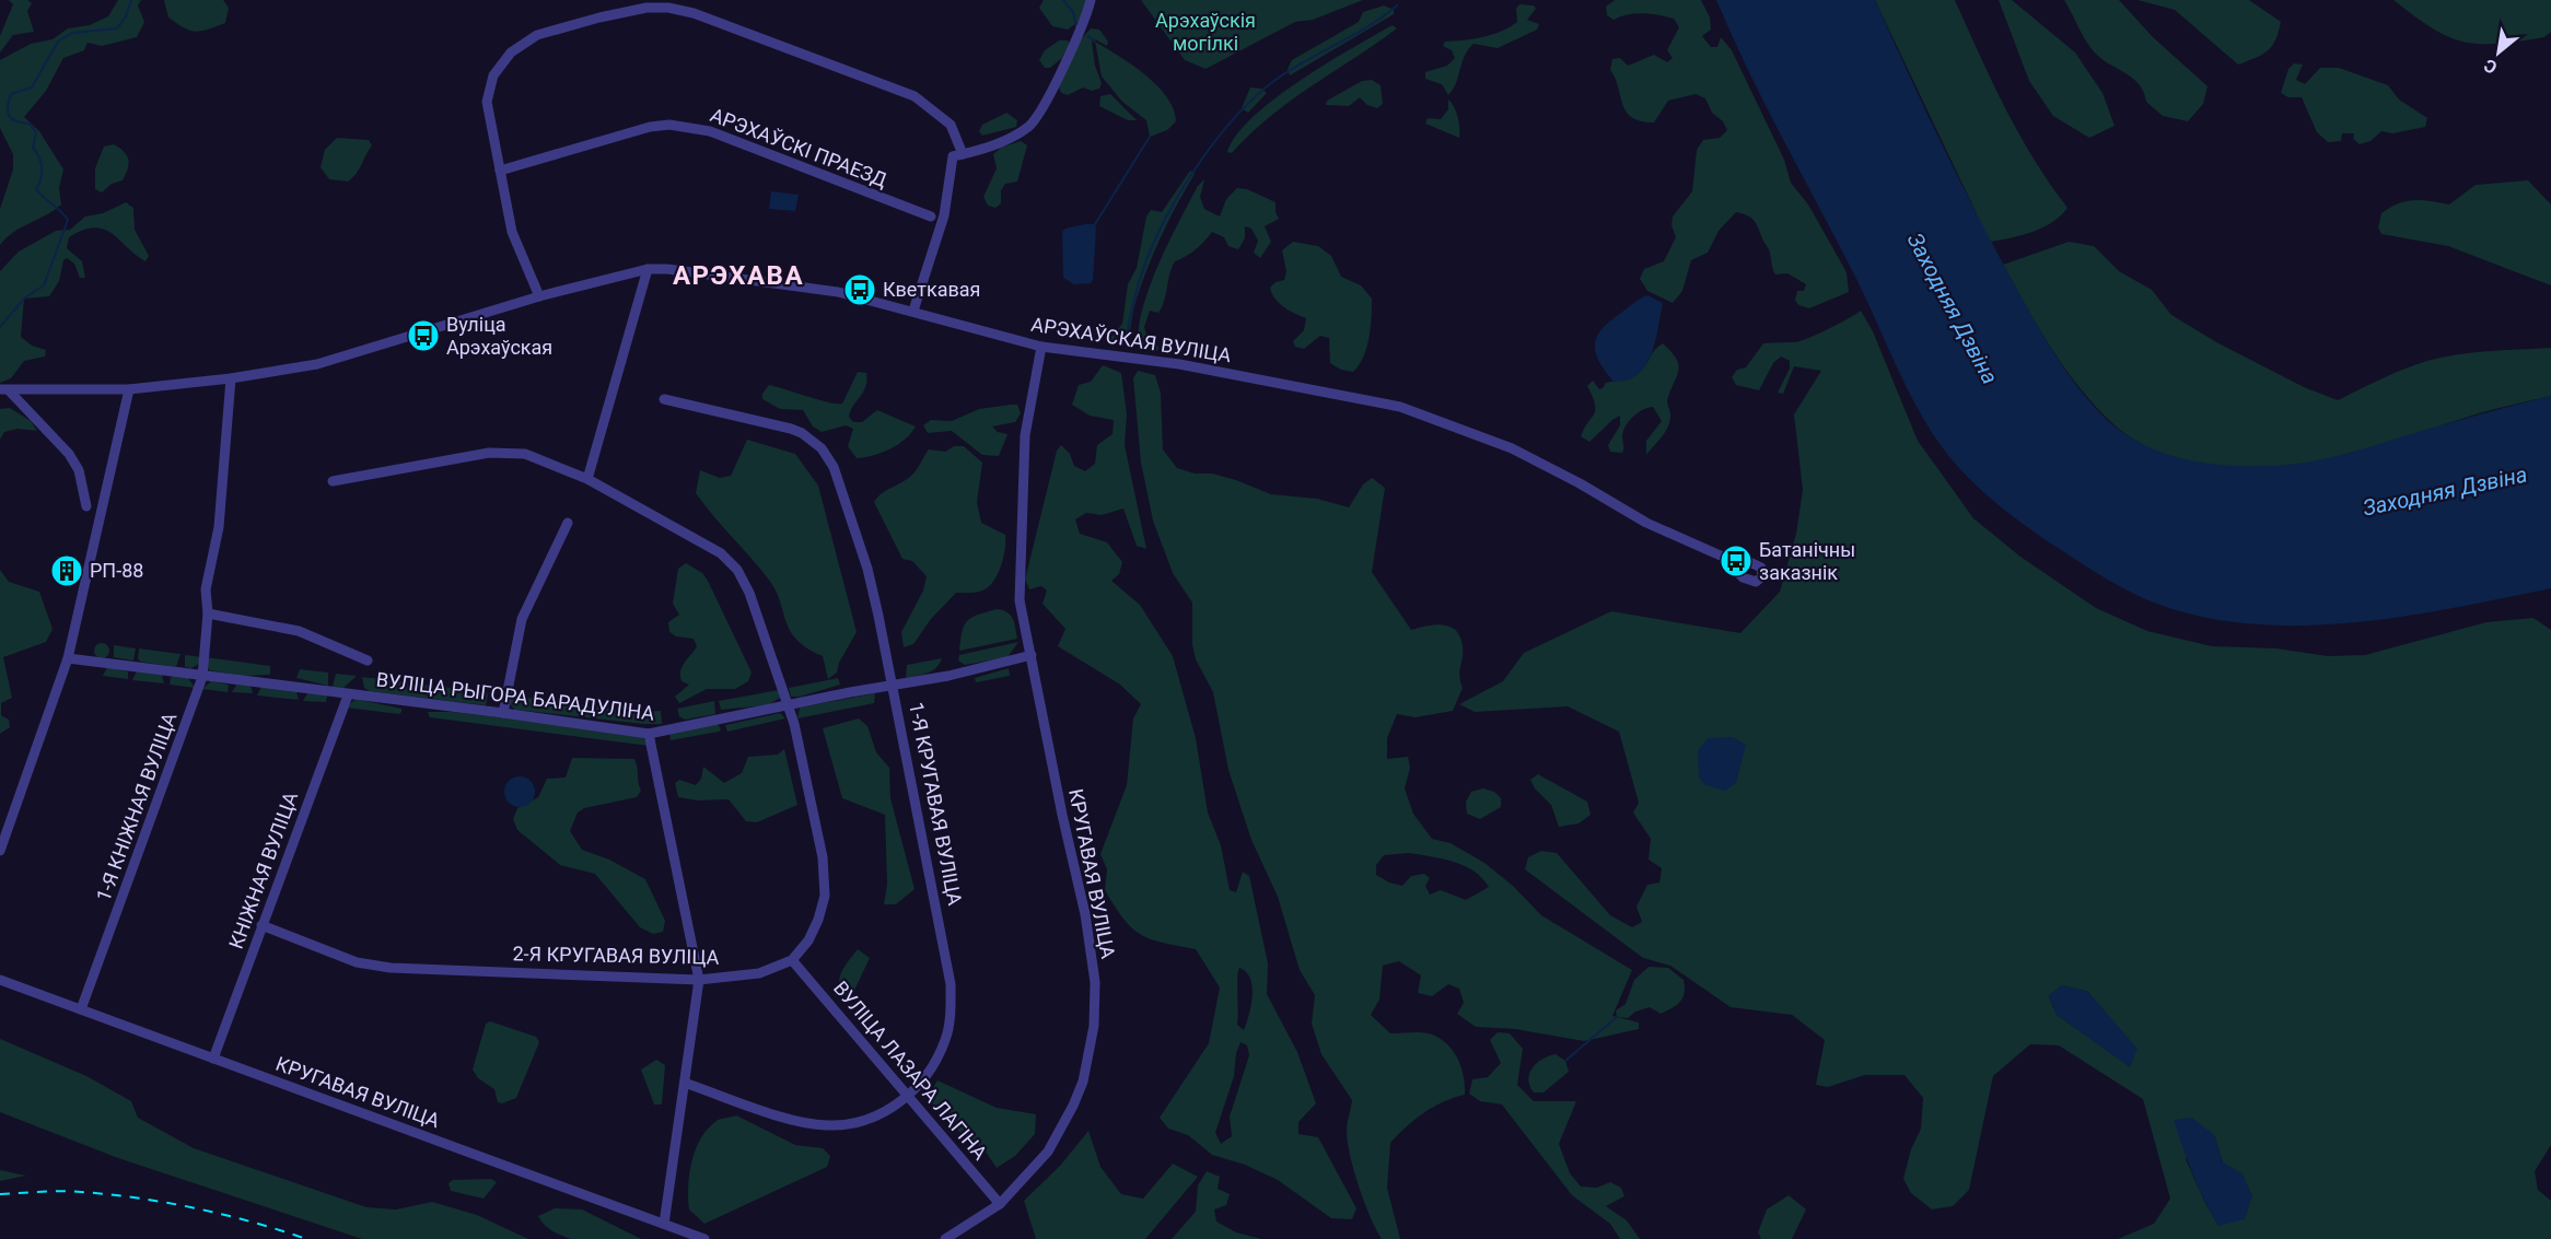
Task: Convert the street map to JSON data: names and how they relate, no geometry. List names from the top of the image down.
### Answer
{
  "streets": {
    "street": [
      "АРЭХАЎСКІ ПРАЕЗД",
      "АРЭХАЎСКАЯ ВУЛІЦА",
      "ВУЛІЦА РЫГОРА БАРАДУЛІНА",
      "1-Я КРУГАВАЯ ВУЛІЦА",
      "1-Я КНІЖНАЯ ВУЛІЦА",
      "КНІЖНАЯ ВУЛІЦА",
      "КРУГАВАЯ ВУЛІЦА",
      "2-Я КРУГАВАЯ ВУЛІЦА",
      "ВУЛІЦА ЛАЗАРА ЛАГІНА"
    ]
  },
  "crossings": [
    ["АРЭХАЎСКАЯ ВУЛІЦА", "1-Я КНІЖНАЯ ВУЛІЦА"],
    ["АРЭХАЎСКАЯ ВУЛІЦА", "КРУГАВАЯ ВУЛІЦА"],
    ["ВУЛІЦА РЫГОРА БАРАДУЛІНА", "1-Я КРУГАВАЯ ВУЛІЦА"],
    ["ВУЛІЦА РЫГОРА БАРАДУЛІНА", "1-Я КНІЖНАЯ ВУЛІЦА"],
    ["ВУЛІЦА РЫГОРА БАРАДУЛІНА", "КНІЖНАЯ ВУЛІЦА"],
    ["ВУЛІЦА РЫГОРА БАРАДУЛІНА", "КРУГАВАЯ ВУЛІЦА"],
    ["1-Я КРУГАВАЯ ВУЛІЦА", "ВУЛІЦА ЛАЗАРА ЛАГІНА"],
    ["1-Я КНІЖНАЯ ВУЛІЦА", "КРУГАВАЯ ВУЛІЦА"],
    ["КНІЖНАЯ ВУЛІЦА", "КРУГАВАЯ ВУЛІЦА"],
    ["КНІЖНАЯ ВУЛІЦА", "2-Я КРУГАВАЯ ВУЛІЦА"],
    ["КРУГАВАЯ ВУЛІЦА", "ВУЛІЦА ЛАЗАРА ЛАГІНА"],
    ["2-Я КРУГАВАЯ ВУЛІЦА", "ВУЛІЦА ЛАЗАРА ЛАГІНА"]
  ],
  "districts": ["АРЭХАВА"],
  "water": ["Заходняя Дзвіна"],
  "parks": ["Арэхаўскія могілкі"],
  "places": {
    "bus stop": ["Кветкавая", "Вуліца Арэхаўская", "Батанічны заказнік"],
    "building": ["РП-88"]
  },
  "north": "bottom left"
}
